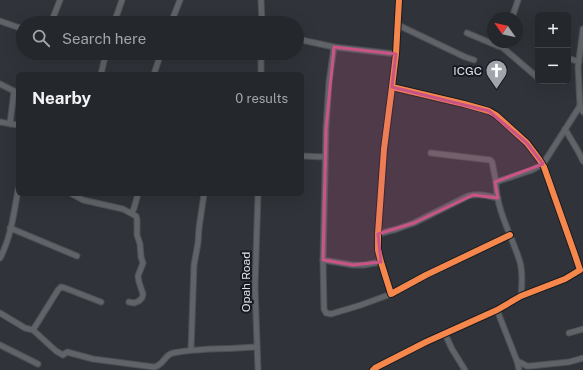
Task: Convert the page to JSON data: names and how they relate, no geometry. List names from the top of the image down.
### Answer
{
  "streets": {
    "street": ["Opah Road"]
  },
  "places": {
    "church": ["ICGC"]
  },
  "north": "top left",
  "page": {
    "map_buttons": ["+", "−"],
    "search": "Search here",
    "heading": ["Nearby", "0 results"]
  }
}
